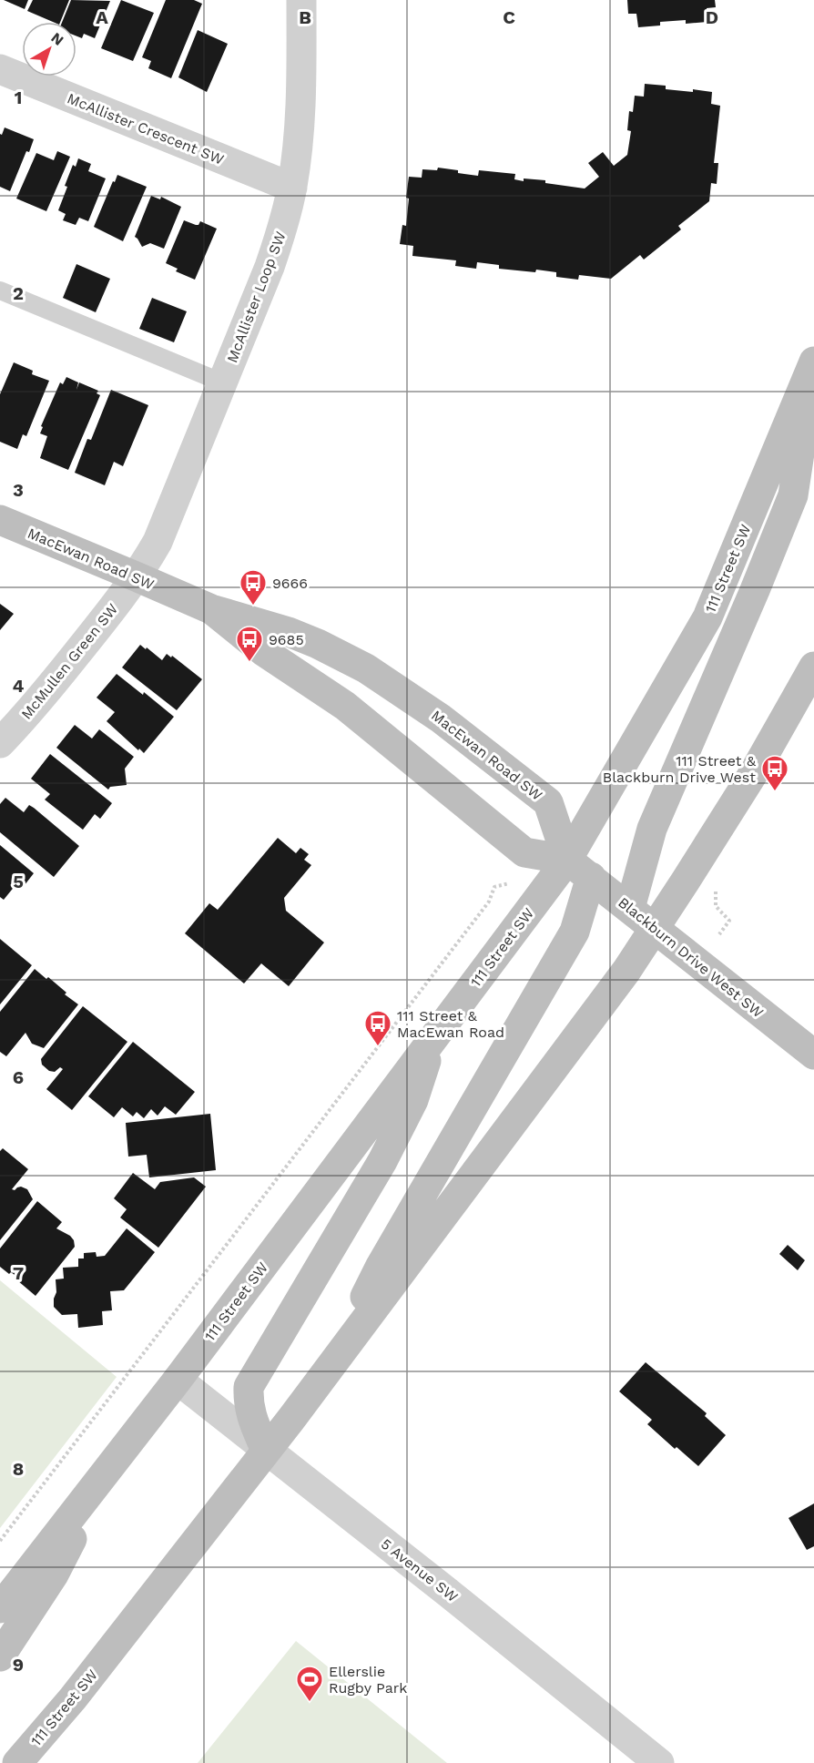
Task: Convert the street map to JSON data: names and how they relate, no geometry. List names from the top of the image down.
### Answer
{
  "streets": {
    "main road": ["MacEwan Road SW", "111 Street SW", "Blackburn Drive West SW"],
    "street": [
      "McAllister Crescent SW",
      "McAllister Loop SW",
      "McMullen Green SW",
      "5 Avenue SW"
    ]
  },
  "crossings": [
    ["McAllister Crescent SW", "McAllister Loop SW"],
    ["McAllister Loop SW", "MacEwan Road SW"],
    ["McAllister Loop SW", "McMullen Green SW"],
    ["MacEwan Road SW", "111 Street SW"],
    ["MacEwan Road SW", "McMullen Green SW"],
    ["MacEwan Road SW", "Blackburn Drive West SW"],
    ["111 Street SW", "Blackburn Drive West SW"],
    ["111 Street SW", "5 Avenue SW"]
  ],
  "places": {
    "bus stop": [
      "9666",
      "9685",
      "111 Street & Blackburn Drive West",
      "111 Street & MacEwan Road"
    ],
    "sports": ["Ellerslie Rugby Park"]
  },
  "north": "top right",
  "grid": {
    "columns": [
      "A",
      "B",
      "C",
      "D"
    ],
    "rows": [
      "1",
      "2",
      "3",
      "4",
      "5",
      "6",
      "7",
      "8",
      "9"
    ]
  }
}
